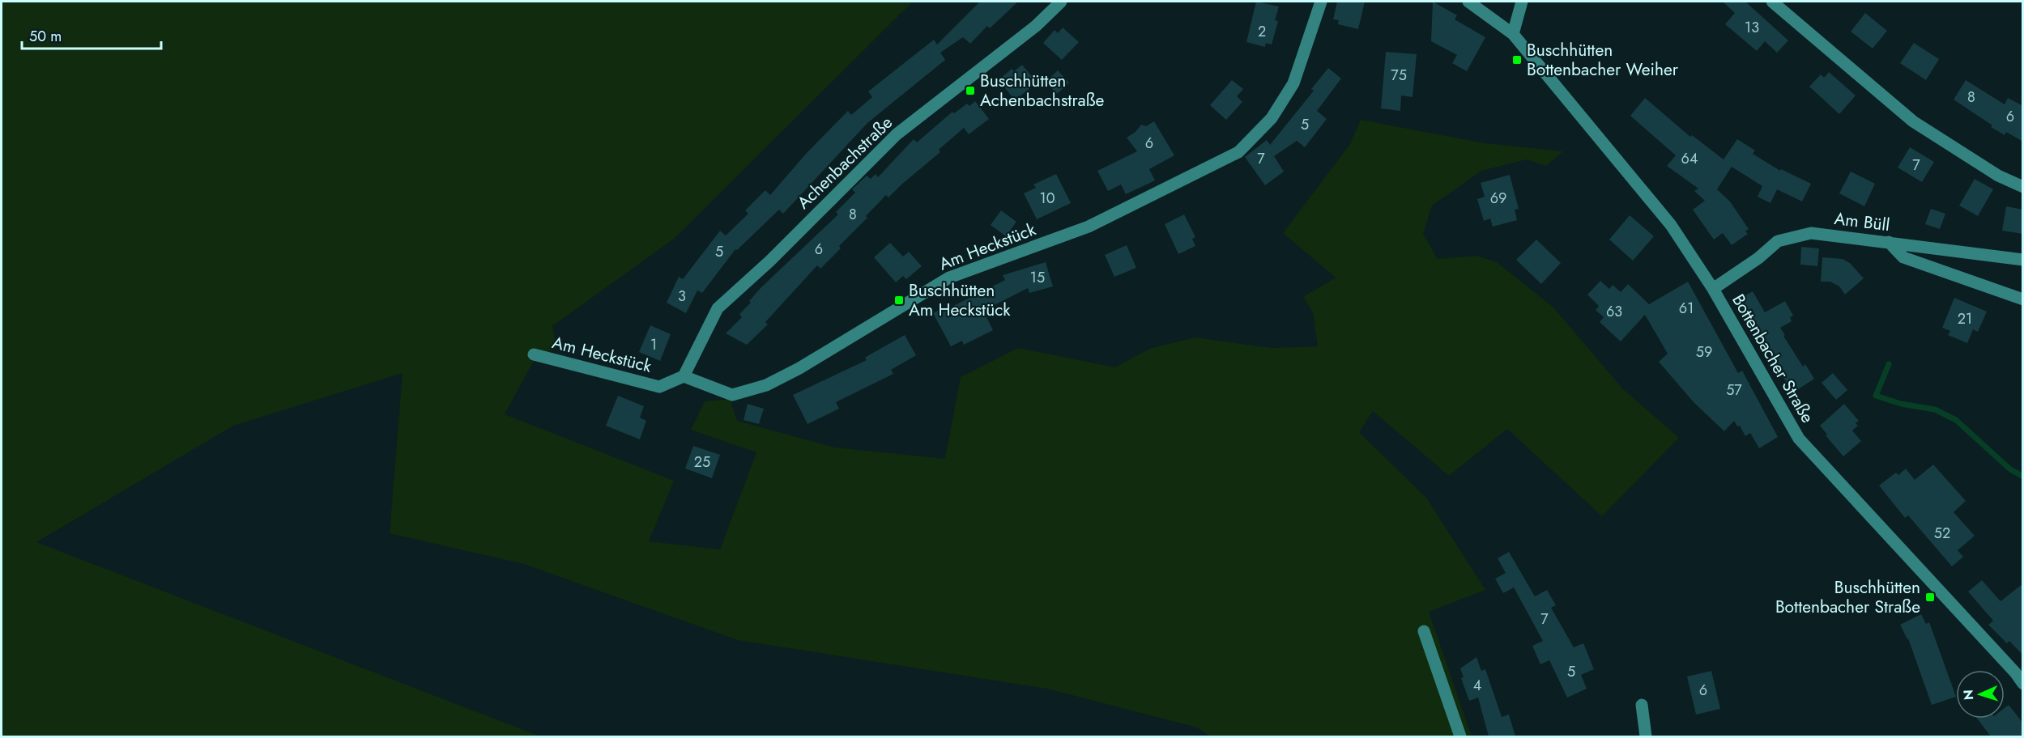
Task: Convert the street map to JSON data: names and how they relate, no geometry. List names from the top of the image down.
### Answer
{
  "streets": {
    "street": [
      "Achenbachstraße",
      "Am Büll",
      "Am Heckstück",
      "Bottenbacher Straße"
    ]
  },
  "crossings": [
    ["Achenbachstraße", "Am Heckstück"],
    ["Am Büll", "Bottenbacher Straße"]
  ],
  "places": {
    "transit": [
      "Buschhütten Bottenbacher Weiher",
      "Buschhütten Achenbachstraße",
      "Buschhütten Am Heckstück",
      "Buschhütten Bottenbacher Straße"
    ]
  },
  "house_numbers": [
    "13",
    "2",
    "75",
    "8",
    "6",
    "5",
    "6",
    "7",
    "64",
    "7",
    "10",
    "69",
    "8",
    "6",
    "5",
    "15",
    "3",
    "61",
    "63",
    "21",
    "1",
    "59",
    "57",
    "25",
    "52",
    "7",
    "5",
    "4",
    "6"
  ],
  "scale_bar": "50 m",
  "north": "left"
}
